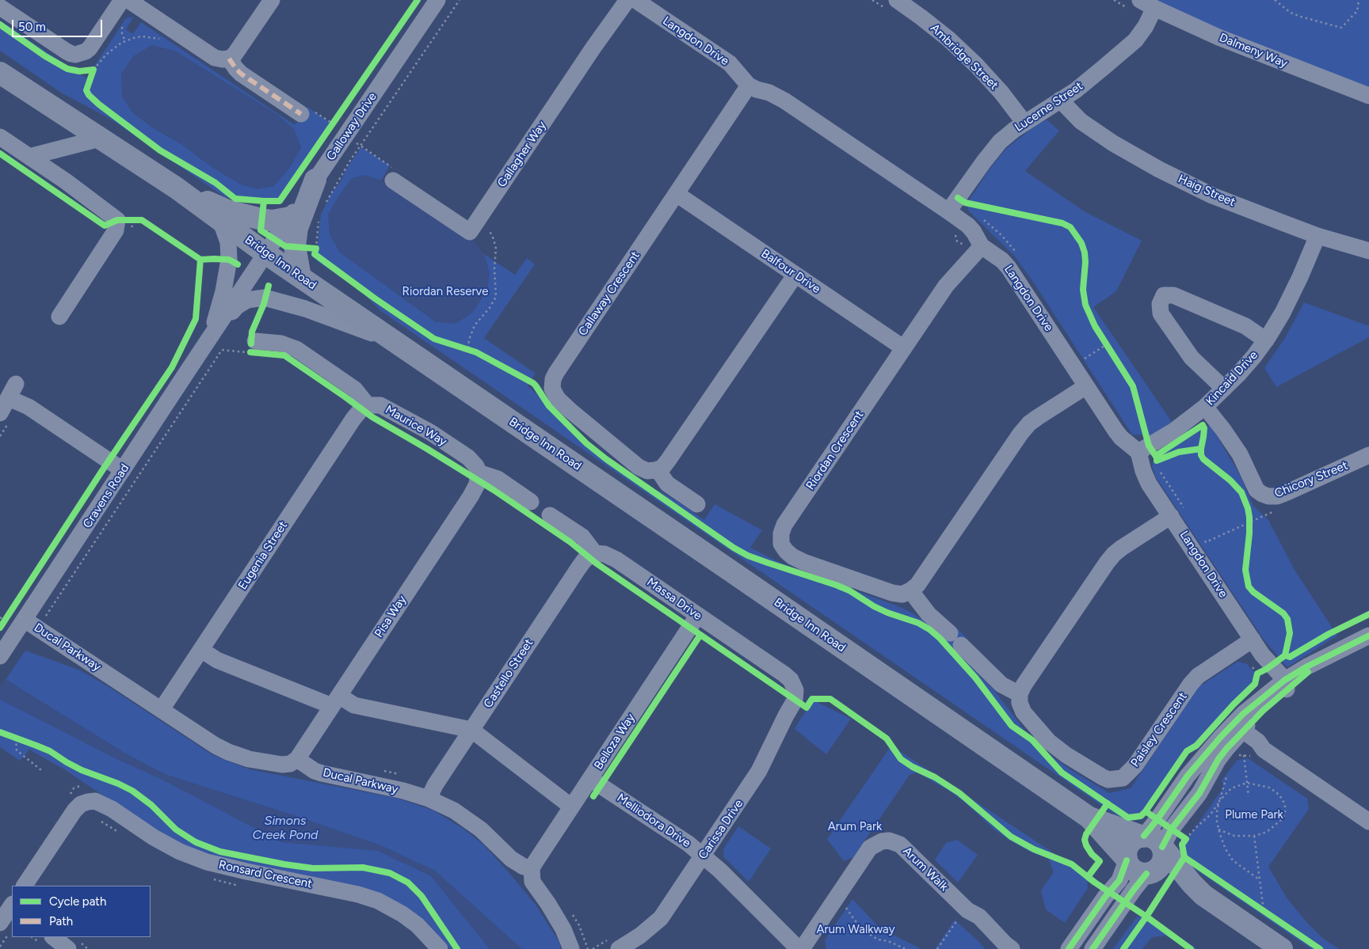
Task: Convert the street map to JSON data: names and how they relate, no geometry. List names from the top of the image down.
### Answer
{
  "streets": {
    "main road": ["Bridge Inn Road"],
    "street": [
      "Langdon Drive",
      "Dalmeny Way",
      "Ambridge Street",
      "Lucerne Street",
      "Galloway Drive",
      "Gallagher Way",
      "Haig Street",
      "Balfour Drive",
      "Callaway Crescent",
      "Kincaid Drive",
      "Maurice Way",
      "Riordan Crescent",
      "Chicory Street",
      "Cravens Road",
      "Eugenia Street",
      "Massa Drive",
      "Pisa Way",
      "Ducal Parkway",
      "Castello Street",
      "Paisley Crescent",
      "Belloza Way",
      "Melliodora Drive",
      "Carissa Drive",
      "Arum Walk",
      "Ronsard Crescent"
    ]
  },
  "crossings": [
    ["Langdon Drive", "Lucerne Street"],
    ["Langdon Drive", "Callaway Crescent"],
    ["Langdon Drive", "Kincaid Drive"],
    ["Langdon Drive", "Riordan Crescent"],
    ["Langdon Drive", "Paisley Crescent"],
    ["Dalmeny Way", "Lucerne Street"],
    ["Ambridge Street", "Lucerne Street"],
    ["Lucerne Street", "Haig Street"],
    ["Galloway Drive", "Bridge Inn Road"],
    ["Galloway Drive", "Cravens Road"],
    ["Haig Street", "Kincaid Drive"],
    ["Bridge Inn Road", "Cravens Road"],
    ["Balfour Drive", "Callaway Crescent"],
    ["Balfour Drive", "Riordan Crescent"],
    ["Kincaid Drive", "Chicory Street"],
    ["Maurice Way", "Eugenia Street"],
    ["Maurice Way", "Pisa Way"],
    ["Cravens Road", "Ducal Parkway"],
    ["Eugenia Street", "Ducal Parkway"],
    ["Massa Drive", "Castello Street"],
    ["Massa Drive", "Belloza Way"],
    ["Massa Drive", "Carissa Drive"],
    ["Pisa Way", "Ducal Parkway"],
    ["Ducal Parkway", "Castello Street"],
    ["Ducal Parkway", "Belloza Way"],
    ["Belloza Way", "Melliodora Drive"],
    ["Melliodora Drive", "Carissa Drive"]
  ],
  "water": ["Simons Creek Pond"],
  "parks": [
    "Riordan Reserve",
    "Plume Park",
    "Arum Park",
    "Arum Walkway"
  ],
  "legend": ["Cycle path", "Path"],
  "scale_bar": "50 m"
}
